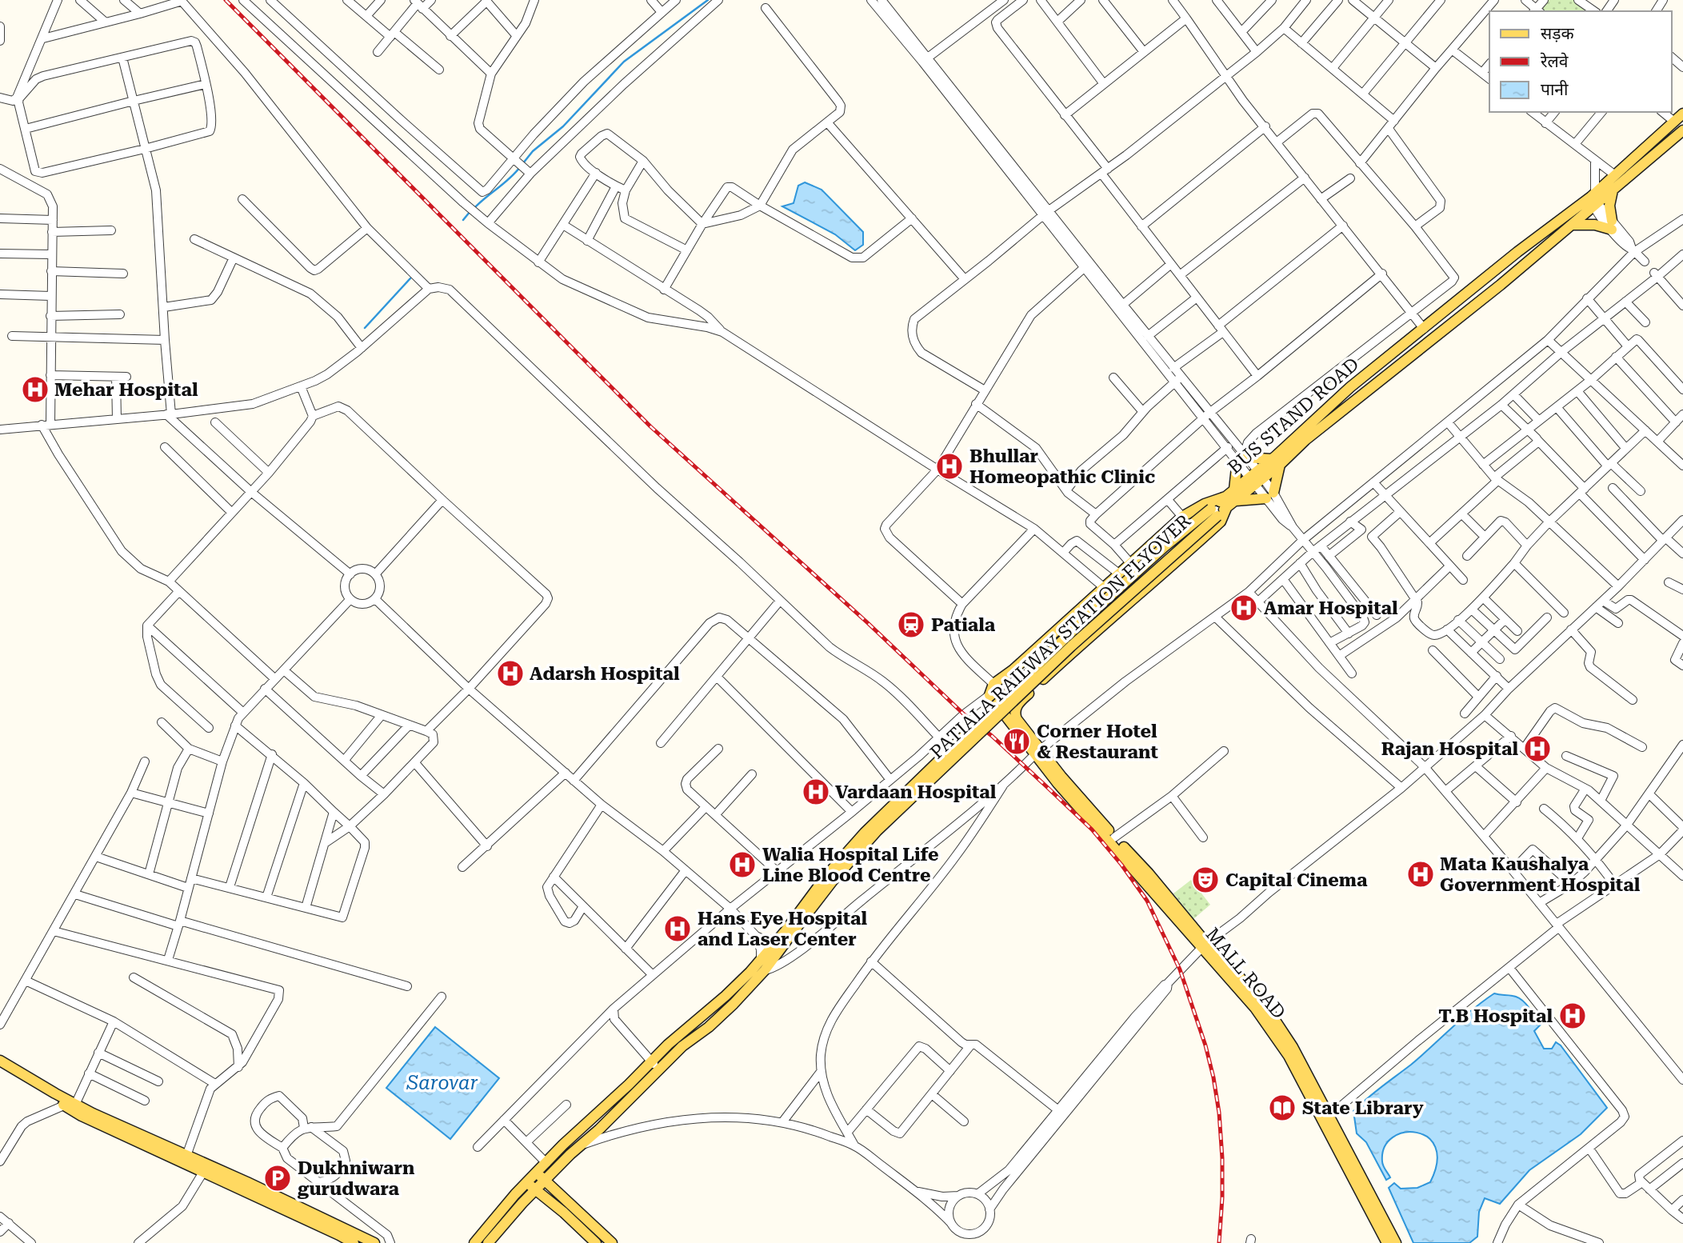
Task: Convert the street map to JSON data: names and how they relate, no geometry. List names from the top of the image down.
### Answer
{
  "streets": {
    "main road": ["BUS STAND ROAD", "PATIALA RAILWAY STATION FLYOVER", "MALL ROAD"]
  },
  "crossings": [
    ["BUS STAND ROAD", "PATIALA RAILWAY STATION FLYOVER"],
    ["BUS STAND ROAD", "MALL ROAD"]
  ],
  "water": ["Sarovar"],
  "places": {
    "hospital": [
      "Mehar Hospital",
      "Bhullar Homeopathic Clinic",
      "Amar Hospital",
      "Adarsh Hospital",
      "Rajan Hospital",
      "Vardaan Hospital",
      "Walia Hospital Life Line Blood Centre",
      "Mata Kaushalya Government Hospital",
      "Hans Eye Hospital and Laser Center",
      "T.B Hospital"
    ],
    "station": ["Patiala"],
    "restaurant": ["Corner Hotel & Restaurant"],
    "theatre": ["Capital Cinema"],
    "library": ["State Library"],
    "parking": ["Dukhniwarn gurudwara"]
  },
  "legend": ["सड़क", "रेलवे", "पानी"]
}
